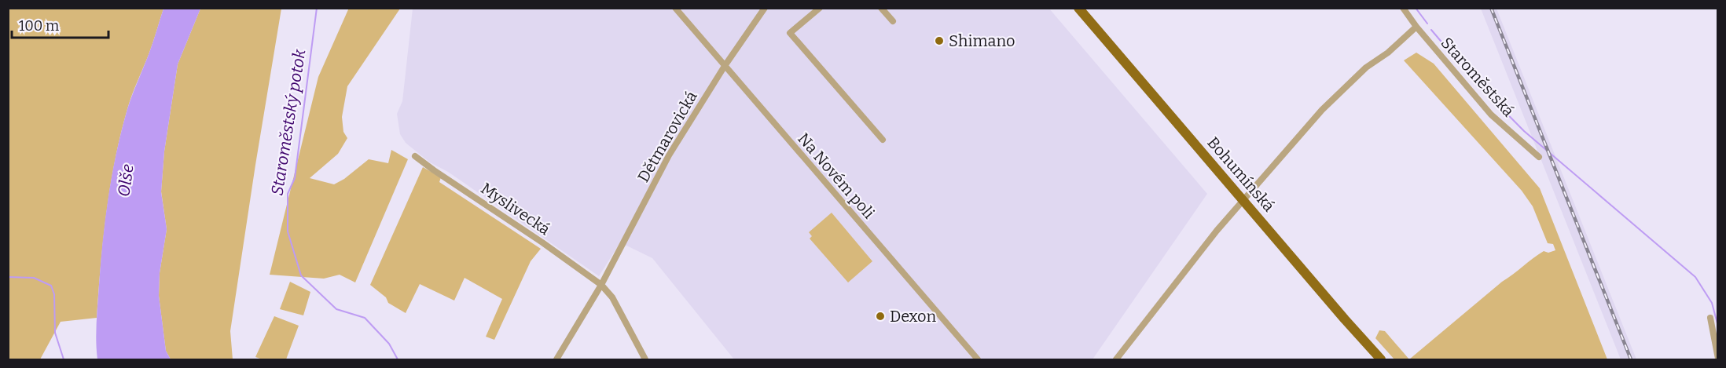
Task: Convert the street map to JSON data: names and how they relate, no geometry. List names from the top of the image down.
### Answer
{
  "streets": {
    "main road": ["Bohumínská"],
    "street": [
      "Staroměstská",
      "Dětmarovická",
      "Na Novém poli",
      "Myslivecká"
    ]
  },
  "crossings": [
    ["Dětmarovická", "Na Novém poli"],
    ["Dětmarovická", "Myslivecká"]
  ],
  "water": ["Staroměstský potok", "Olše"],
  "places": ["Shimano", "Dexon"],
  "scale_bar": "100 m"
}
